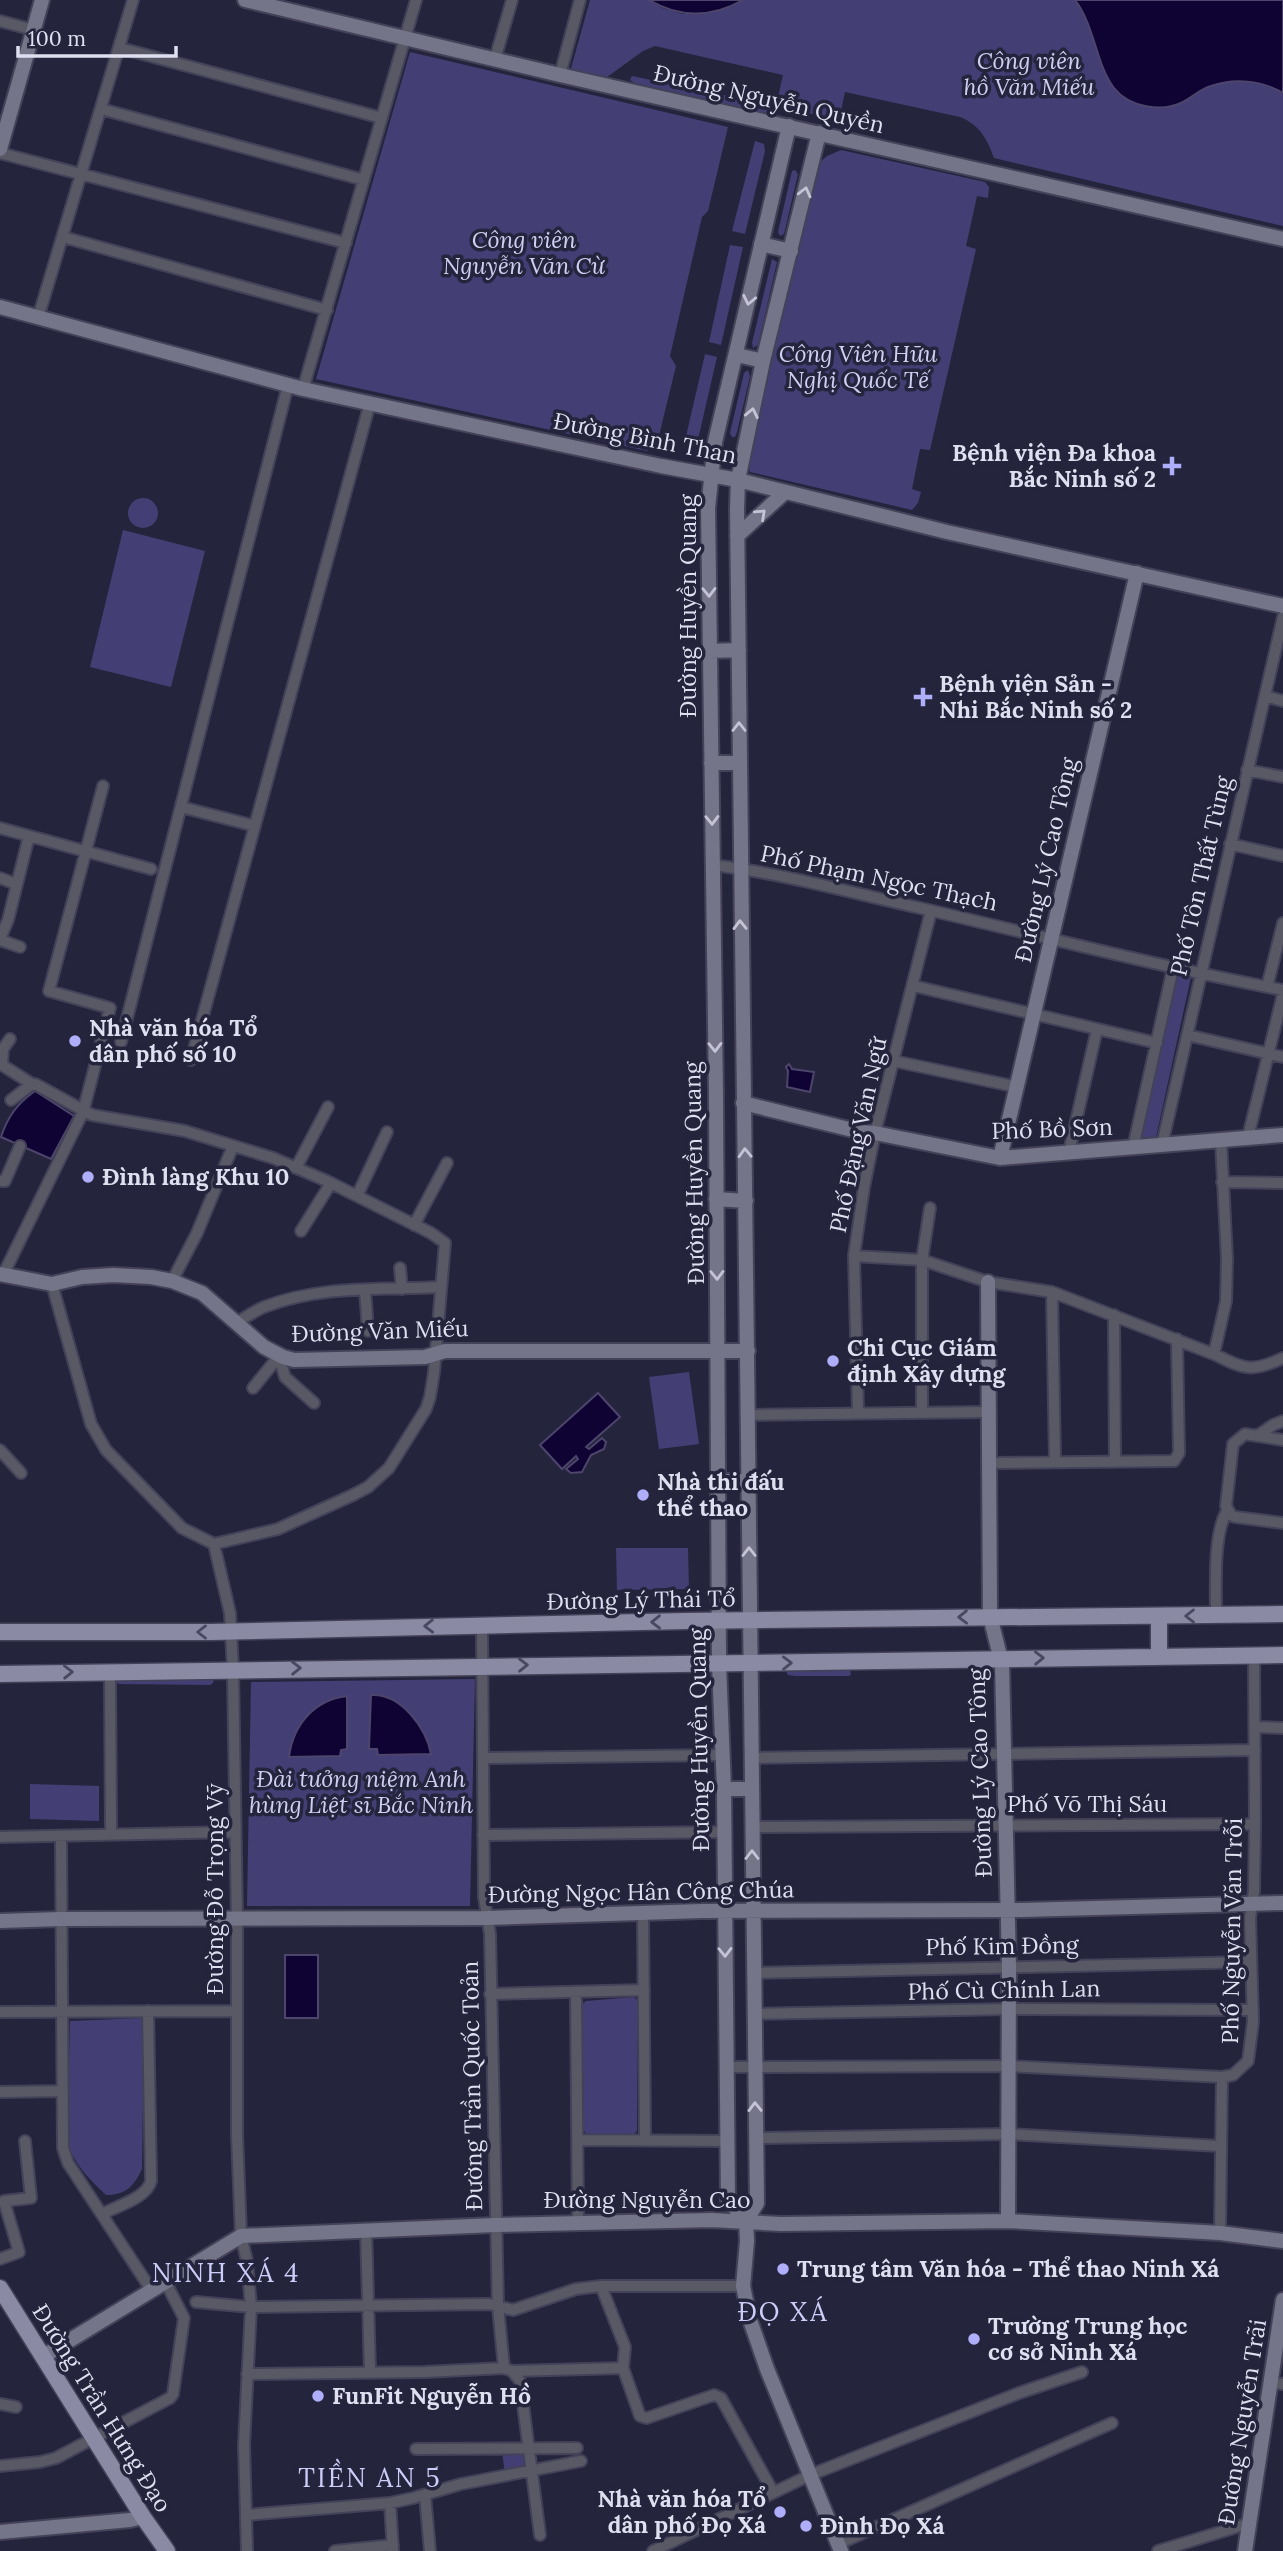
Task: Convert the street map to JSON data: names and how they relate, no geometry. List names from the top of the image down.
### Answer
{
  "streets": {
    "main road": ["Đường Lý Thái Tổ", "Đường Trần Hưng Đạo"],
    "street": [
      "Đường Nguyễn Quyền",
      "Đường Bình Than",
      "Đường Huyền Quang",
      "Đường Lý Cao Tông",
      "Phố Tôn Thất Tùng",
      "Phố Phạm Ngọc Thạch",
      "Phố Bồ Sơn",
      "Phố Đặng Văn Ngữ",
      "Đường Văn Miếu",
      "Phố Võ Thị Sáu",
      "Đường Đỗ Trọng Vỹ",
      "Đường Ngọc Hân Công Chúa",
      "Phố Nguyễn Văn Trỗi",
      "Phố Kim Đồng",
      "Phố Cù Chính Lan",
      "Đường Trần Quốc Toản",
      "Đường Nguyễn Cao",
      "Đường Nguyễn Trãi"
    ]
  },
  "crossings": [
    ["Đường Nguyễn Quyền", "Đường Huyền Quang"],
    ["Đường Bình Than", "Đường Huyền Quang"],
    ["Đường Bình Than", "Đường Lý Cao Tông"],
    ["Đường Huyền Quang", "Phố Phạm Ngọc Thạch"],
    ["Đường Huyền Quang", "Phố Bồ Sơn"],
    ["Đường Huyền Quang", "Đường Văn Miếu"],
    ["Đường Huyền Quang", "Đường Lý Thái Tổ"],
    ["Đường Huyền Quang", "Đường Ngọc Hân Công Chúa"],
    ["Đường Huyền Quang", "Đường Nguyễn Cao"],
    ["Đường Lý Cao Tông", "Phố Phạm Ngọc Thạch"],
    ["Đường Lý Cao Tông", "Phố Bồ Sơn"],
    ["Đường Lý Cao Tông", "Đường Lý Thái Tổ"],
    ["Đường Lý Cao Tông", "Phố Võ Thị Sáu"],
    ["Đường Lý Cao Tông", "Đường Ngọc Hân Công Chúa"],
    ["Đường Lý Cao Tông", "Phố Kim Đồng"],
    ["Đường Lý Cao Tông", "Phố Cù Chính Lan"],
    ["Đường Lý Cao Tông", "Đường Nguyễn Cao"],
    ["Phố Tôn Thất Tùng", "Phố Phạm Ngọc Thạch"],
    ["Phố Tôn Thất Tùng", "Phố Bồ Sơn"],
    ["Phố Phạm Ngọc Thạch", "Phố Đặng Văn Ngữ"],
    ["Phố Bồ Sơn", "Phố Đặng Văn Ngữ"],
    ["Đường Lý Thái Tổ", "Đường Đỗ Trọng Vỹ"],
    ["Đường Lý Thái Tổ", "Đường Trần Quốc Toản"],
    ["Phố Võ Thị Sáu", "Phố Nguyễn Văn Trỗi"],
    ["Đường Đỗ Trọng Vỹ", "Đường Ngọc Hân Công Chúa"],
    ["Đường Đỗ Trọng Vỹ", "Đường Nguyễn Cao"],
    ["Đường Ngọc Hân Công Chúa", "Phố Nguyễn Văn Trỗi"],
    ["Đường Ngọc Hân Công Chúa", "Đường Trần Quốc Toản"],
    ["Phố Nguyễn Văn Trỗi", "Phố Kim Đồng"],
    ["Phố Nguyễn Văn Trỗi", "Phố Cù Chính Lan"],
    ["Phố Nguyễn Văn Trỗi", "Đường Nguyễn Cao"],
    ["Đường Trần Quốc Toản", "Đường Nguyễn Cao"],
    ["Đường Nguyễn Cao", "Đường Trần Hưng Đạo"]
  ],
  "districts": ["NINH XÁ 4", "ĐỌ XÁ", "TIỀN AN 5"],
  "parks": [
    "Công viên hồ Văn Miếu",
    "Công viên Nguyễn Văn Cừ",
    "Công Viên Hữu Nghị Quốc Tế",
    "Đài tưởng niệm Anh hùng Liệt sĩ Bắc Ninh"
  ],
  "places": {
    "health": ["Bệnh viện Đa khoa Bắc Ninh số 2", "Bệnh viện Sản - Nhi Bắc Ninh số 2"],
    "other": [
      "Nhà văn hóa Tổ dân phố số 10",
      "Đình làng Khu 10",
      "Chi Cục Giám định Xây dựng",
      "Nhà thi đấu thể thao",
      "Trung tâm Văn hóa - Thể thao Ninh Xá",
      "Trường Trung học cơ sở Ninh Xá",
      "FunFit Nguyễn Hồ",
      "Nhà văn hóa Tổ dân phố Đọ Xá",
      "Đình Đọ Xá"
    ]
  },
  "scale_bar": "100 m"
}
